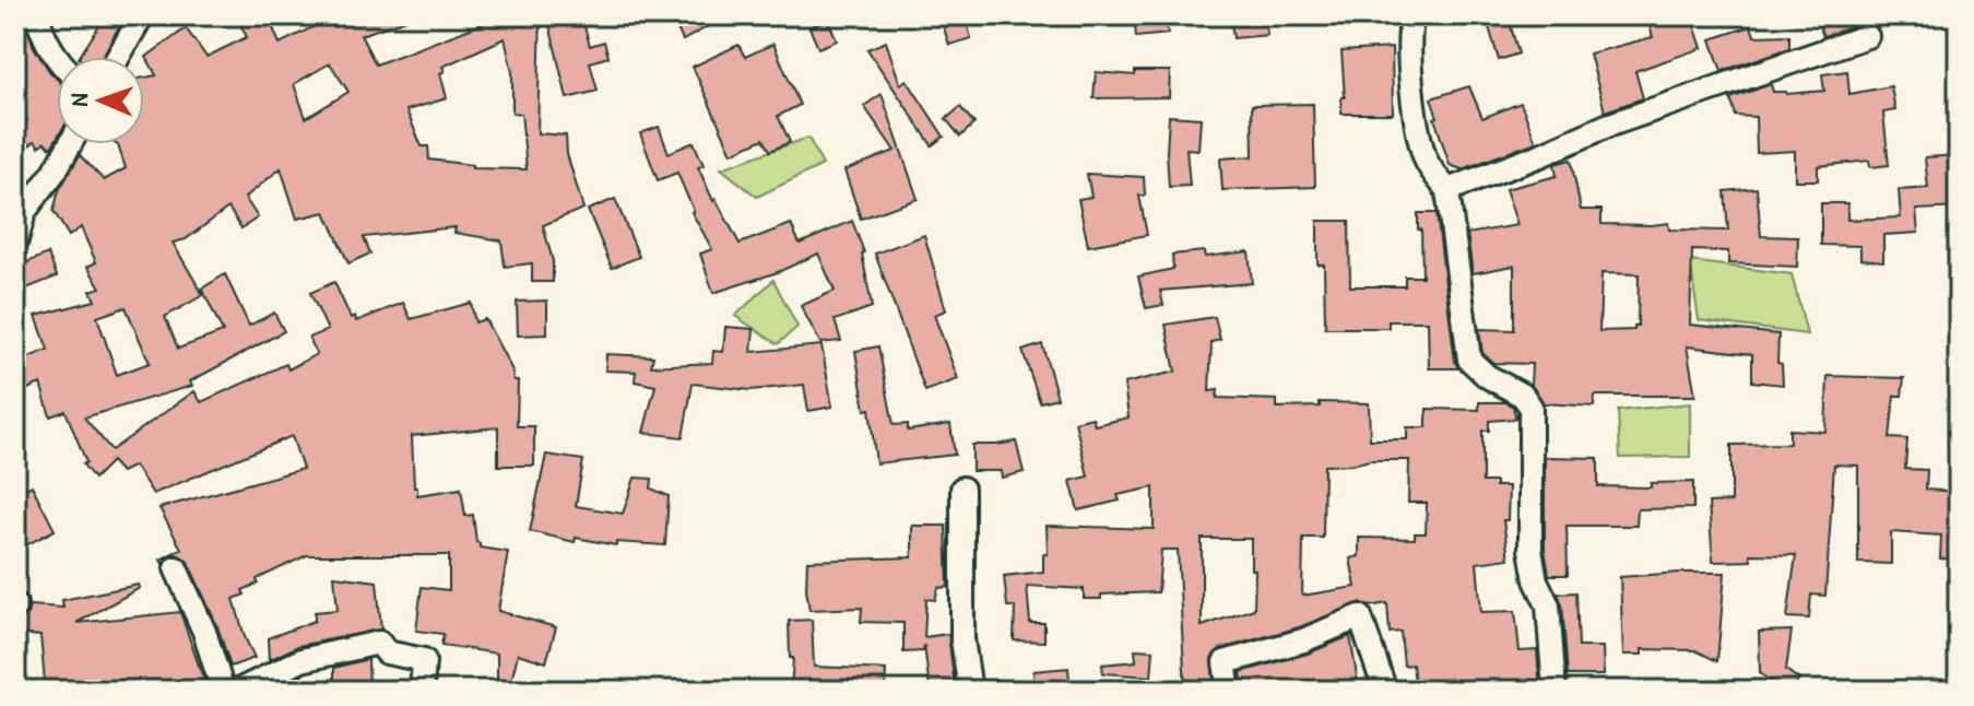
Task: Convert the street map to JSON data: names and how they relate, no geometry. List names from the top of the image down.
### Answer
{
  "north": "left"
}
